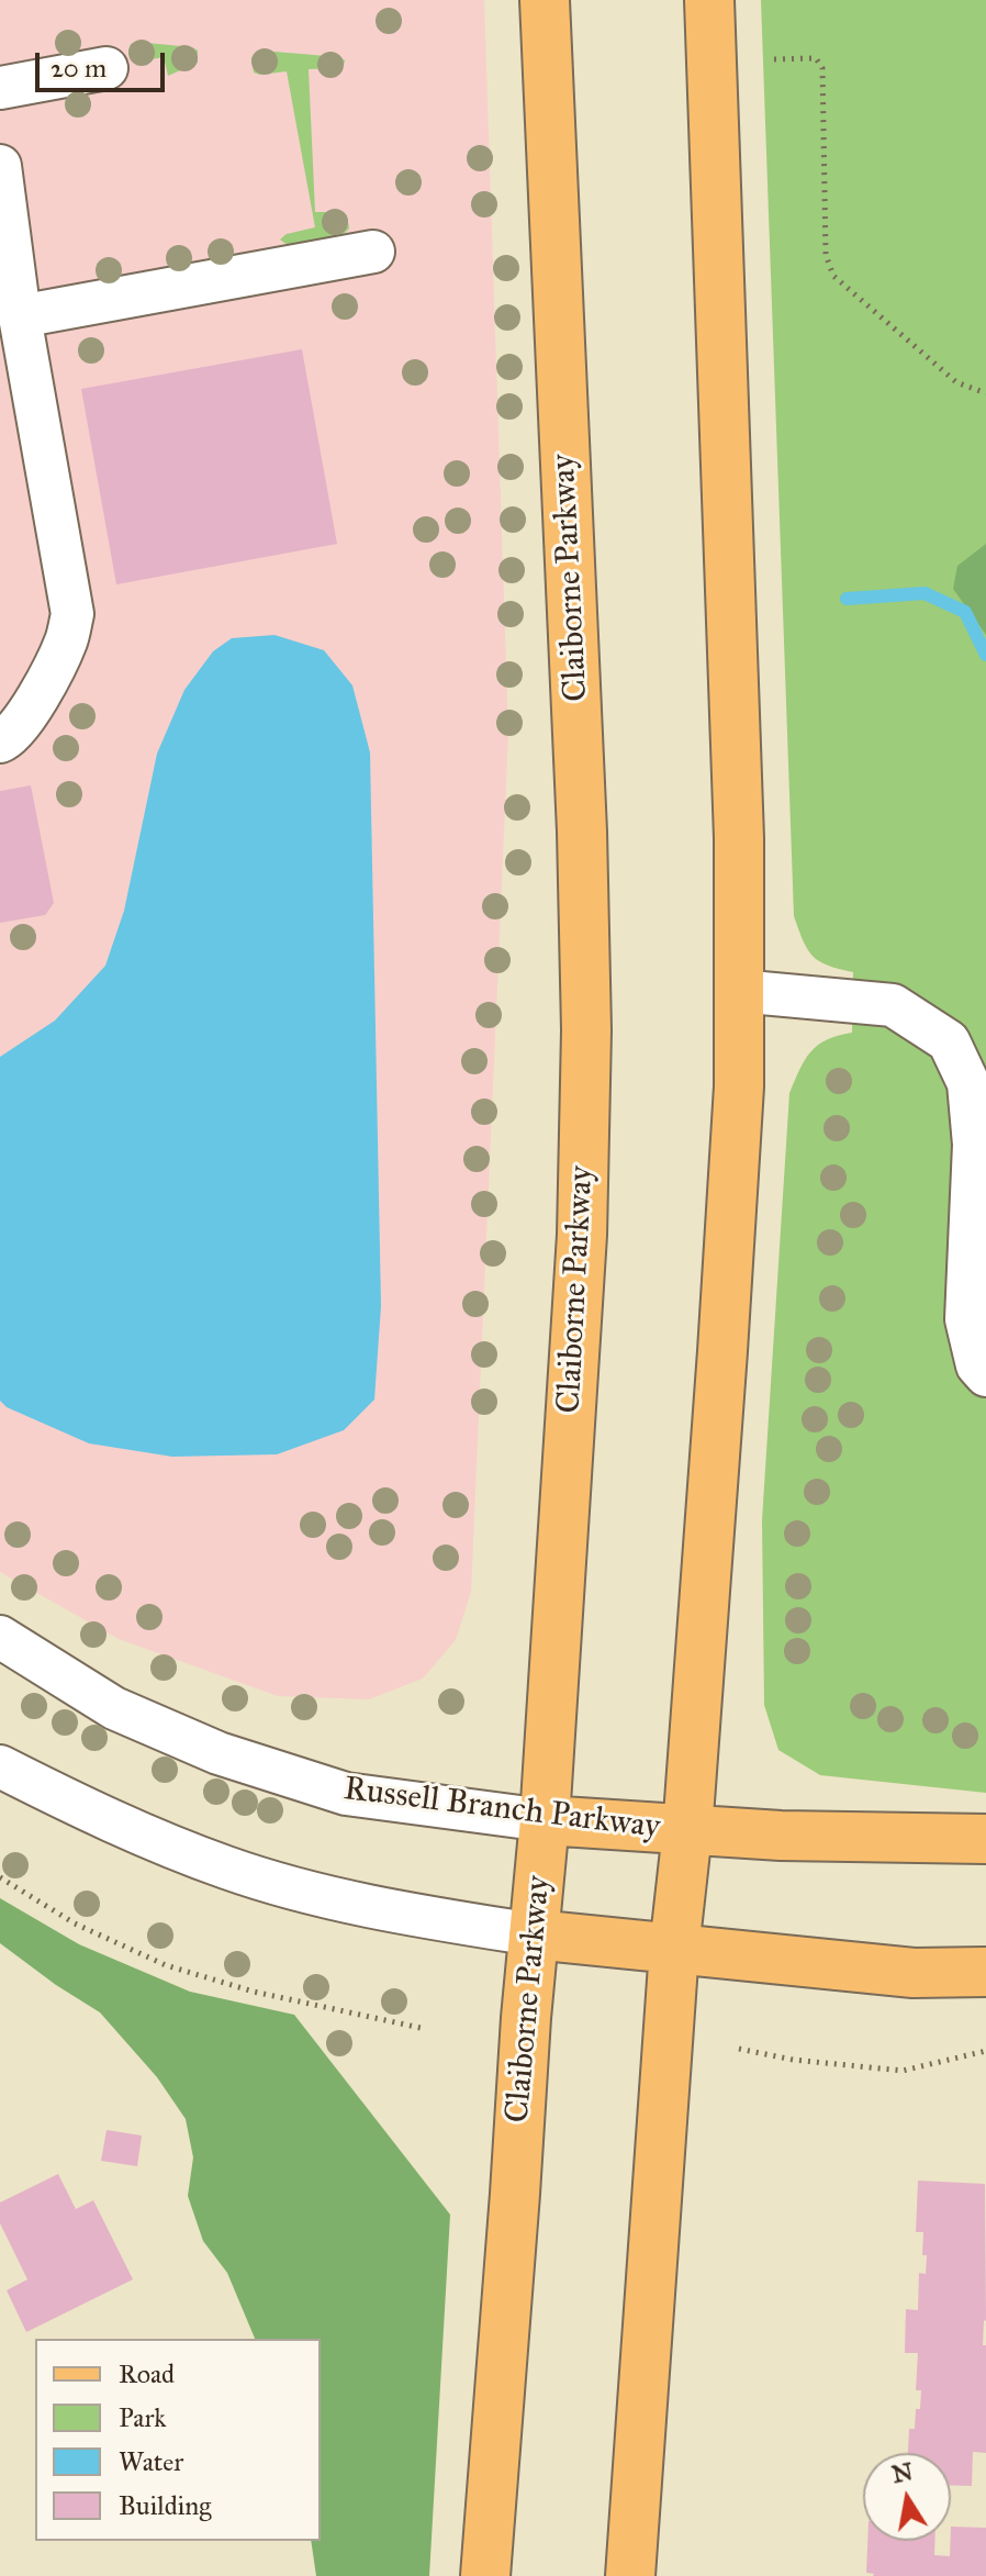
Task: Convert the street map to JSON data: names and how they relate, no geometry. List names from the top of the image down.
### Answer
{
  "streets": {
    "main road": ["Claiborne Parkway", "Russell Branch Parkway"]
  },
  "crossings": [
    ["Claiborne Parkway", "Russell Branch Parkway"]
  ],
  "legend": [
    "Road",
    "Park",
    "Water",
    "Building"
  ],
  "scale_bar": "20 m",
  "north": "top"
}
